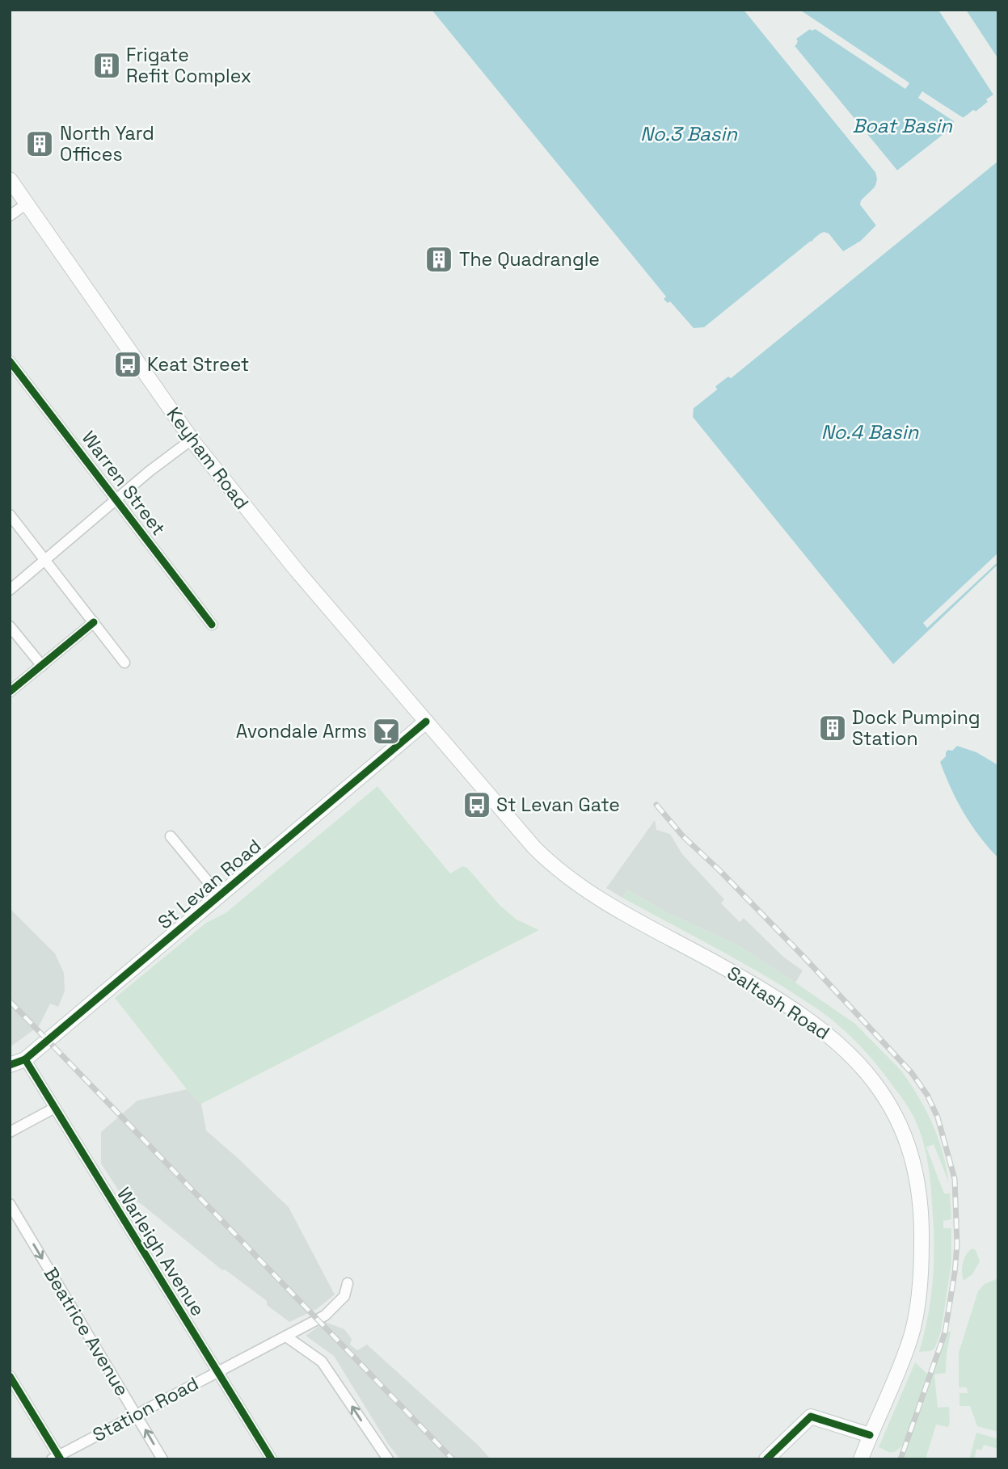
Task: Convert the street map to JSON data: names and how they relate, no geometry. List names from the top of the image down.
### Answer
{
  "streets": {
    "main road": ["Keyham Road", "St Levan Road", "Saltash Road"],
    "street": [
      "Warren Street",
      "Warleigh Avenue",
      "Beatrice Avenue",
      "Station Road"
    ]
  },
  "crossings": [
    ["Keyham Road", "St Levan Road"],
    ["Keyham Road", "Saltash Road"],
    ["St Levan Road", "Saltash Road"],
    ["St Levan Road", "Warleigh Avenue"],
    ["Warleigh Avenue", "Station Road"],
    ["Beatrice Avenue", "Station Road"]
  ],
  "water": ["Boat Basin", "No.3 Basin", "No.4 Basin"],
  "places": {
    "building": [
      "Frigate Refit Complex",
      "North Yard Offices",
      "The Quadrangle",
      "Dock Pumping Station"
    ],
    "bus stop": ["Keat Street", "St Levan Gate"],
    "bar": ["Avondale Arms"]
  }
}
